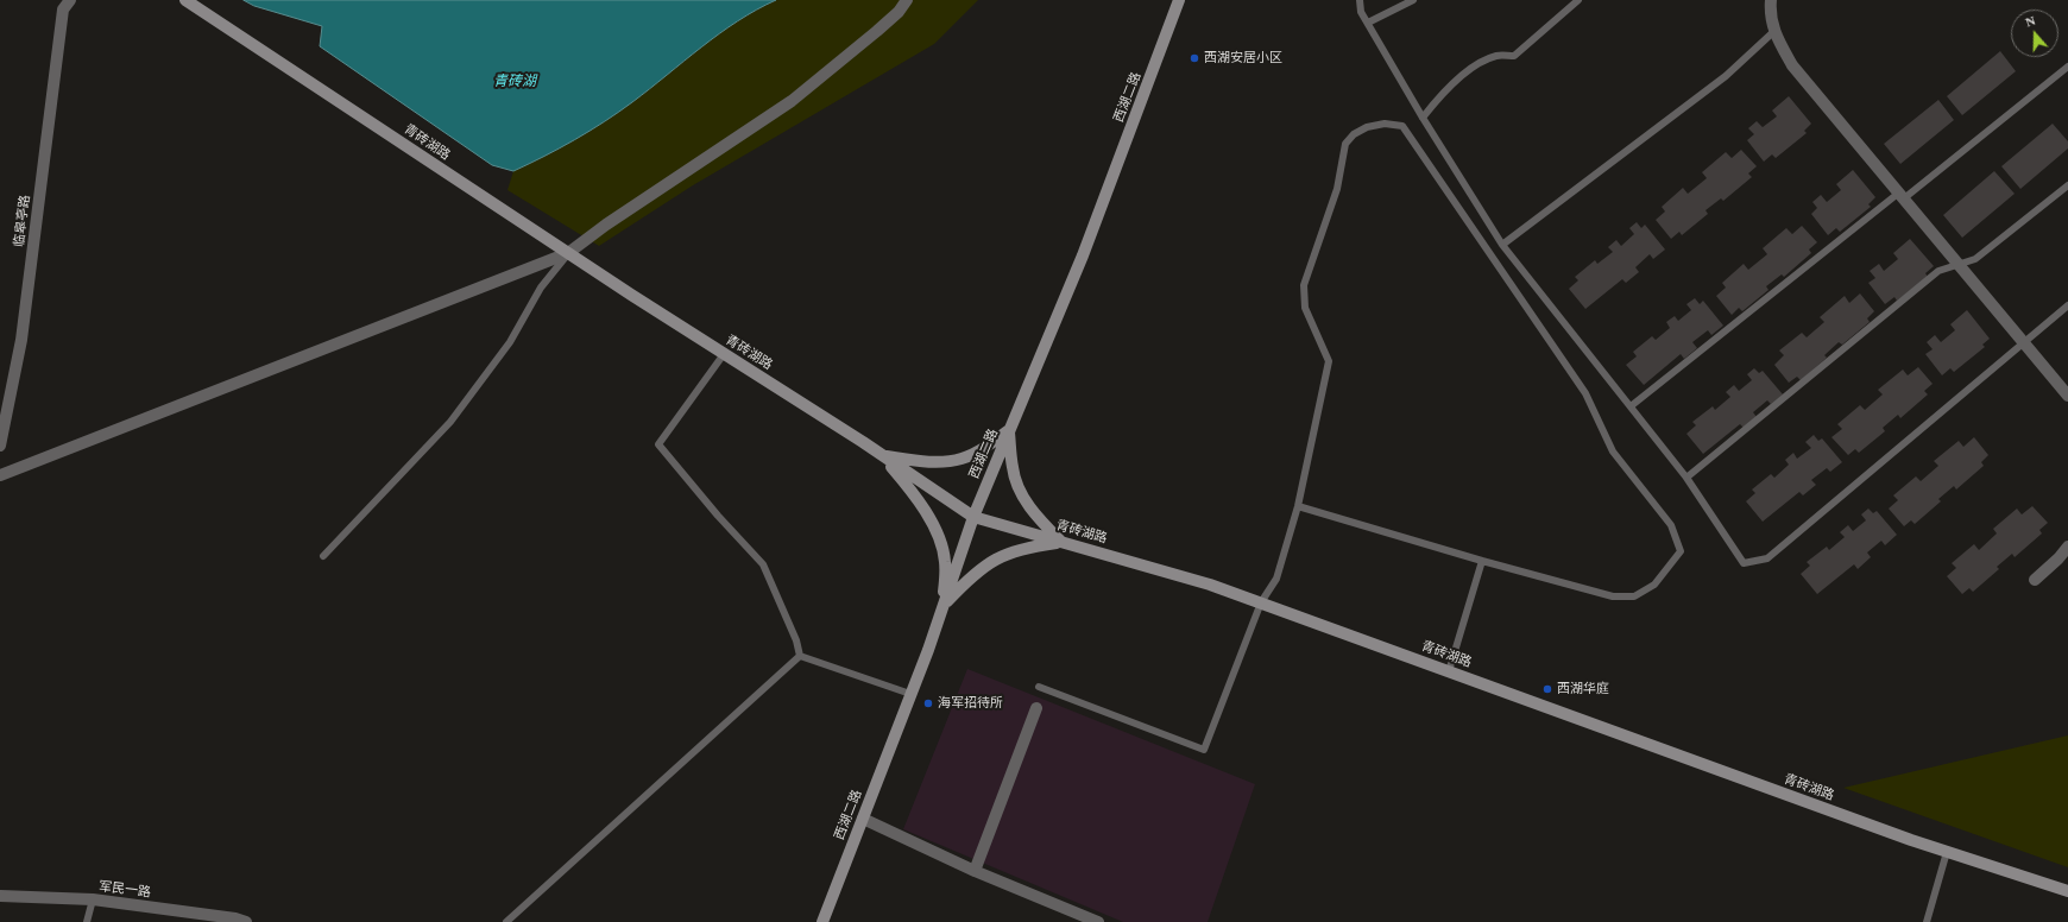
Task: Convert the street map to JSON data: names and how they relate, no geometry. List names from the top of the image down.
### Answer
{
  "streets": {
    "main road": ["西湖二路", "青砖湖路"],
    "street": ["临皋亭路", "军民一路"]
  },
  "crossings": [
    ["西湖二路", "青砖湖路"]
  ],
  "water": ["青砖湖"],
  "places": ["西湖安居小区", "西湖华庭", "海军招待所"],
  "north": "top"
}
